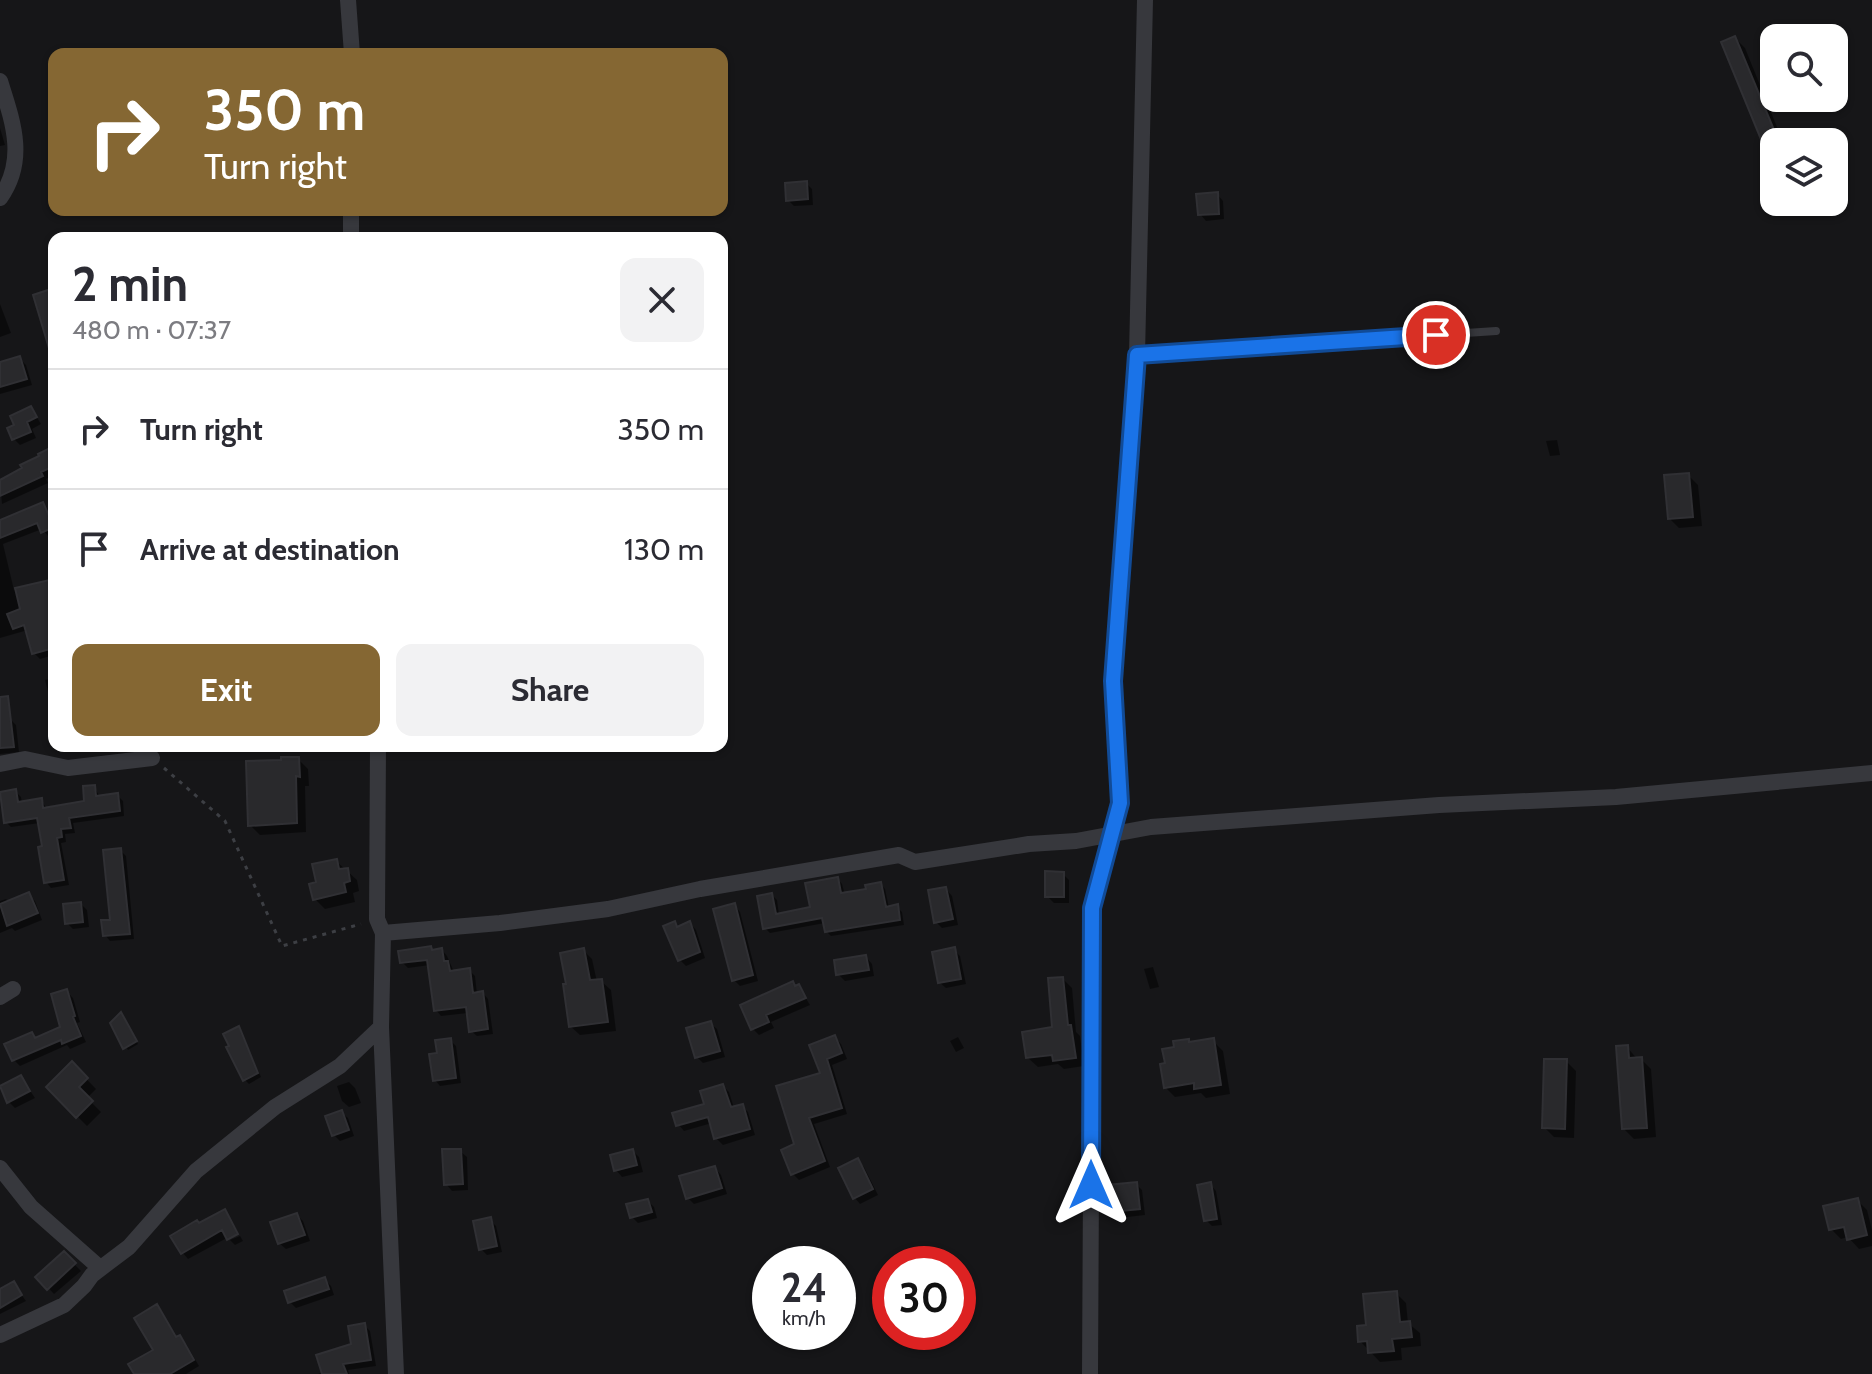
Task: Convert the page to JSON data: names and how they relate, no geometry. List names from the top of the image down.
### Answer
{
  "page": {
    "turn": ["350 m", "Turn right"],
    "heading": ["2 min", "480 m · 07:37"],
    "list": [
      {
        "name": "Turn right",
        "value": "350 m"
      },
      {
        "name": "Arrive at destination",
        "value": "130 m"
      }
    ],
    "buttons": ["Exit", "Share"],
    "speed": "24 km/h",
    "limit": "30"
  }
}
